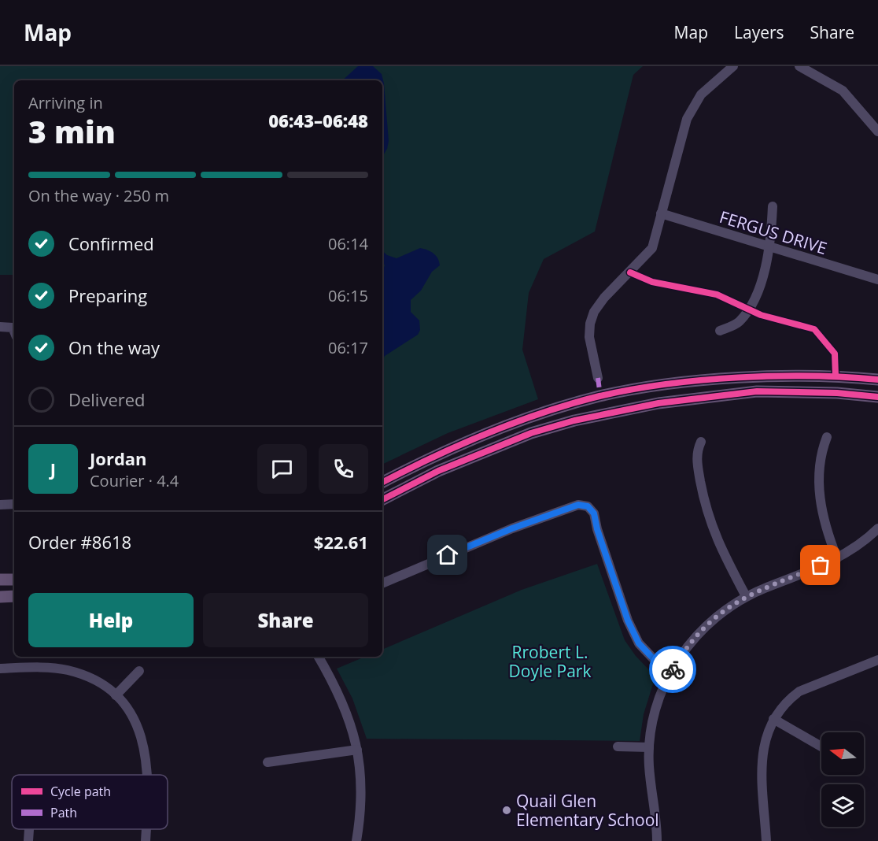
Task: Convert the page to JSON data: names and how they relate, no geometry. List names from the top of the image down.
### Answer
{
  "streets": {
    "street": ["FERGUS DRIVE"]
  },
  "parks": ["Rrobert L. Doyle Park"],
  "places": ["Quail Glen Elementary School"],
  "legend": ["Cycle path", "Path"],
  "north": "left",
  "page": {
    "header": "Map",
    "nav": ["Map", "Layers", "Share"],
    "heading": ["3 min", "Arriving in", "06:43–06:48"],
    "panel": [
      "Jordan",
      "Courier · 4.4",
      "Order #8618",
      "$22.61"
    ],
    "bar": "On the way · 250 m",
    "list": [
      ["Confirmed", "06:14"],
      ["Preparing", "06:15"],
      ["On the way", "06:17"],
      "Delivered"
    ],
    "round": "J",
    "buttons": ["Help", "Share"]
  }
}
